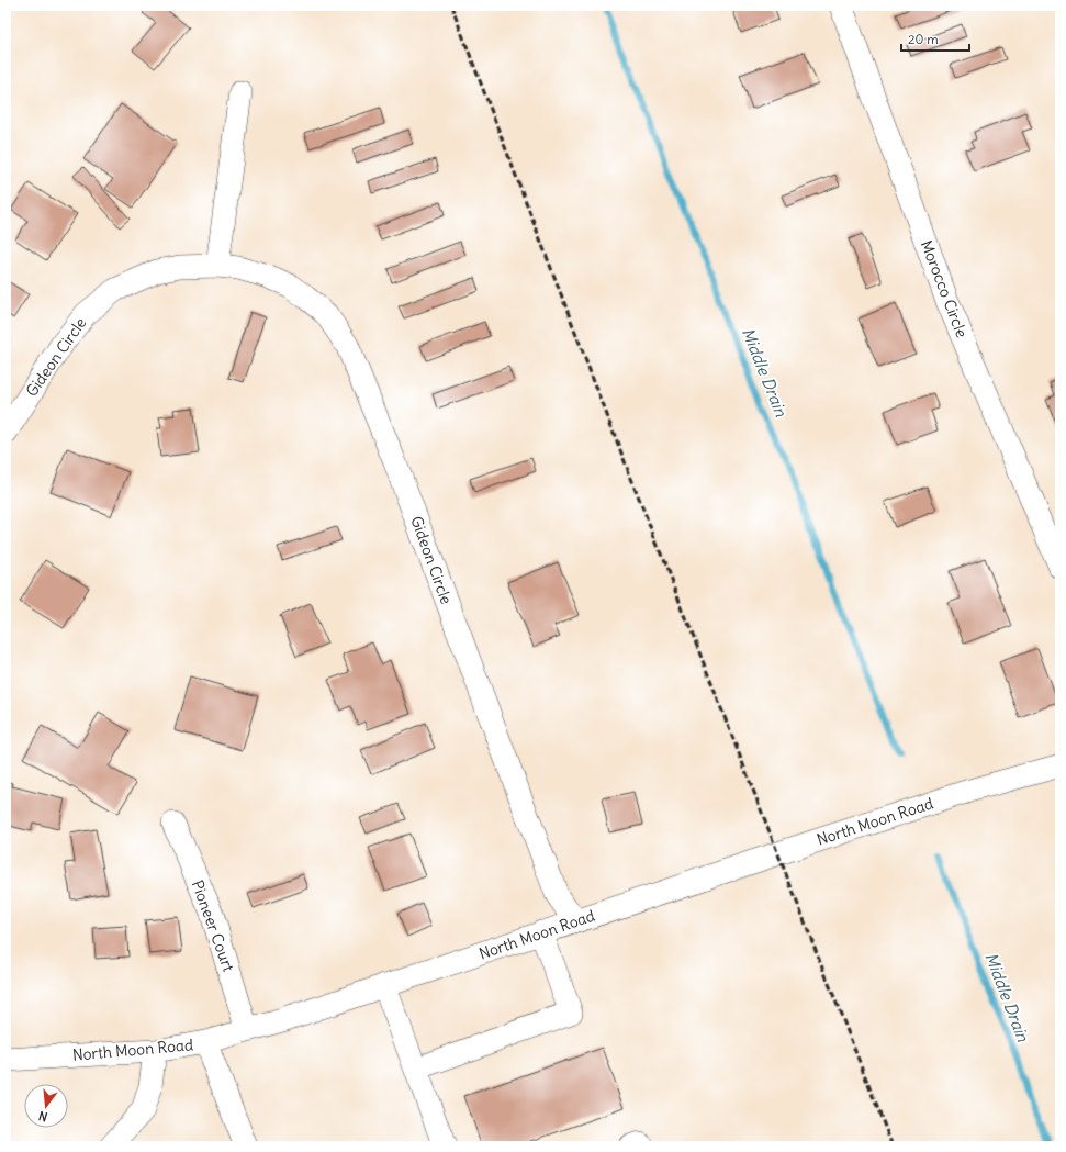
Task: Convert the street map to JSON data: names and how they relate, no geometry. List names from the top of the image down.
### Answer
{
  "streets": {
    "street": [
      "Morocco Circle",
      "Gideon Circle",
      "North Moon Road",
      "Pioneer Court"
    ]
  },
  "crossings": [
    ["Gideon Circle", "North Moon Road"],
    ["North Moon Road", "Pioneer Court"]
  ],
  "water": ["Middle Drain"],
  "scale_bar": "20 m",
  "north": "bottom"
}
